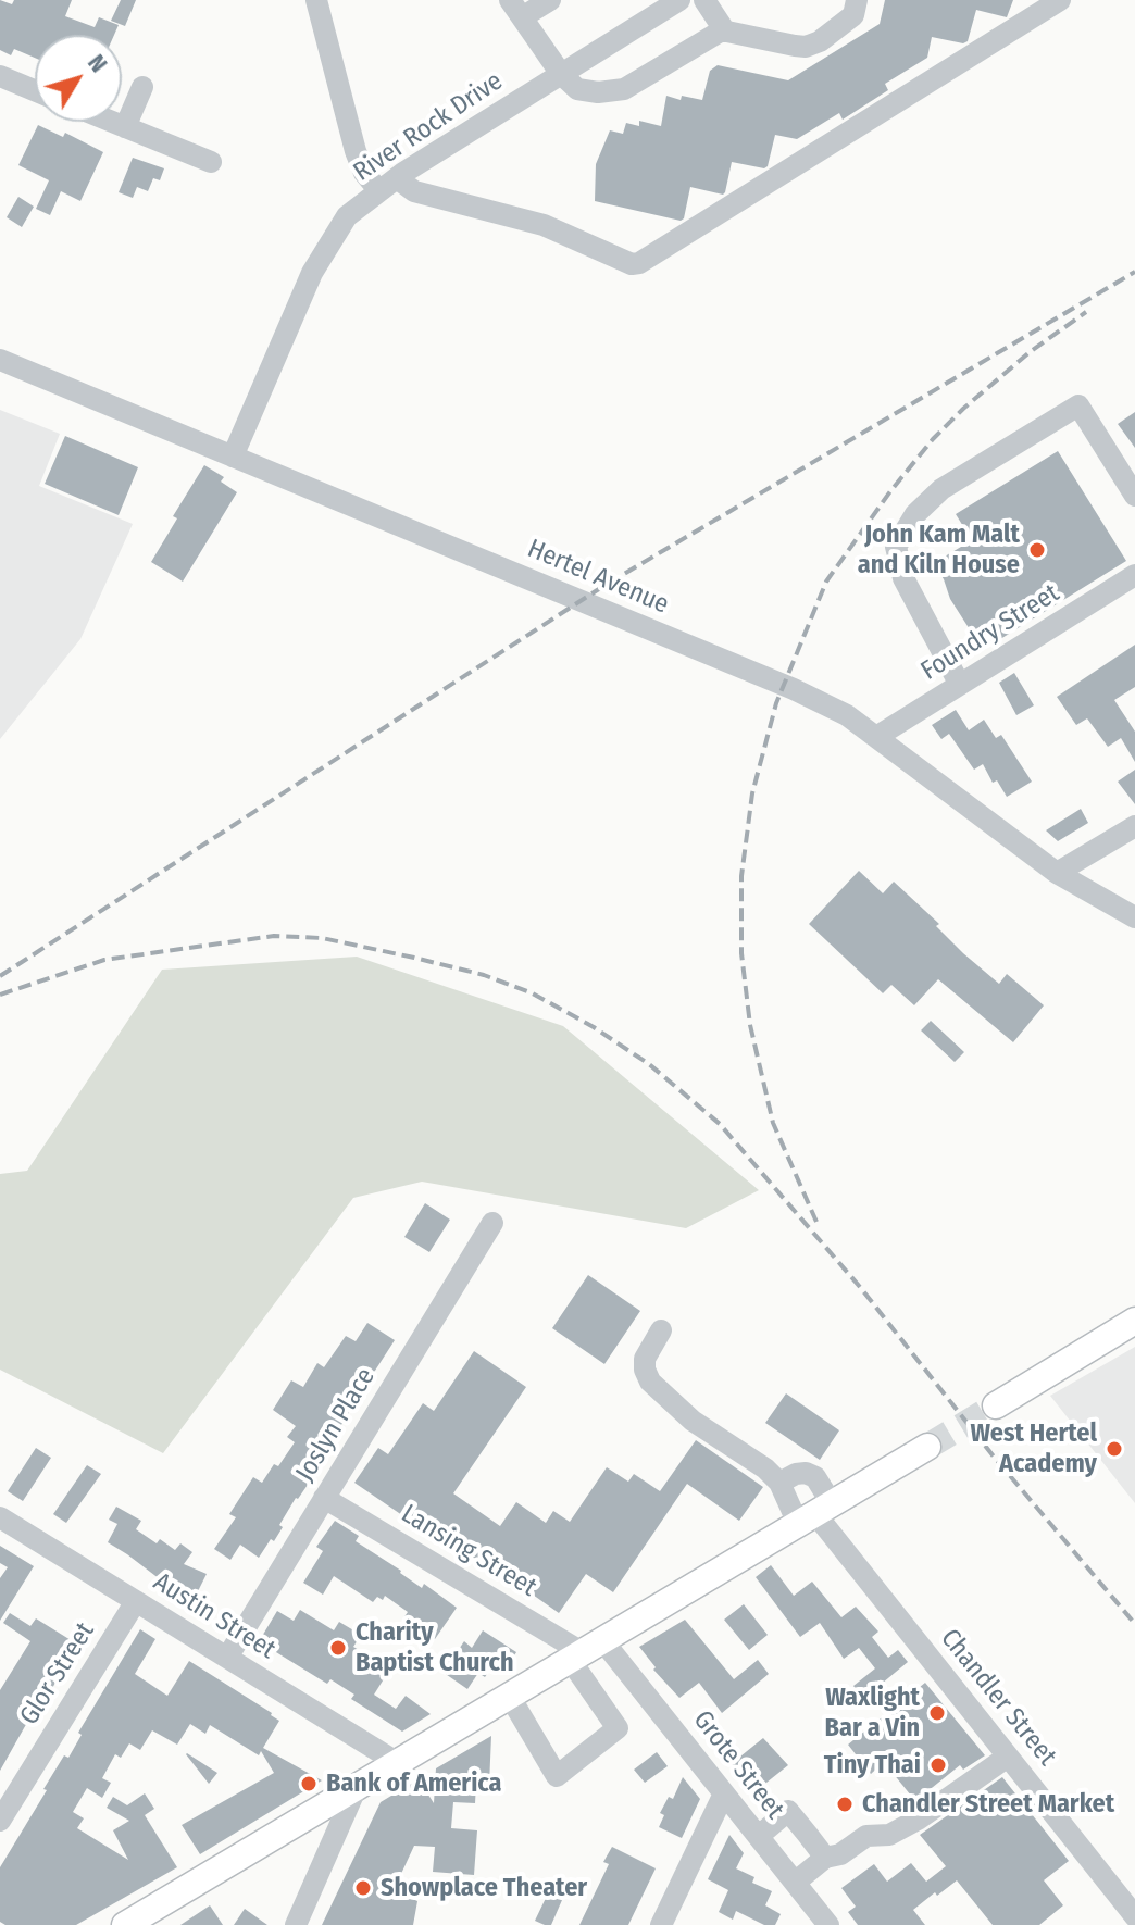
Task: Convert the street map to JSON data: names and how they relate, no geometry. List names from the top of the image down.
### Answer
{
  "streets": {
    "street": [
      "River Rock Drive",
      "Hertel Avenue",
      "Foundry Street",
      "Joslyn Place",
      "Lansing Street",
      "Austin Street",
      "Glor Street",
      "Chandler Street",
      "Grote Street"
    ]
  },
  "crossings": [
    ["River Rock Drive", "Hertel Avenue"],
    ["Hertel Avenue", "Foundry Street"],
    ["Joslyn Place", "Lansing Street"],
    ["Joslyn Place", "Austin Street"],
    ["Lansing Street", "Grote Street"],
    ["Austin Street", "Glor Street"]
  ],
  "places": [
    "John Kam Malt and Kiln House",
    "West Hertel Academy",
    "Charity Baptist Church",
    "Waxlight Bar a Vin",
    "Tiny Thai",
    "Bank of America",
    "Chandler Street Market",
    "Showplace Theater"
  ],
  "north": "top right"
}
